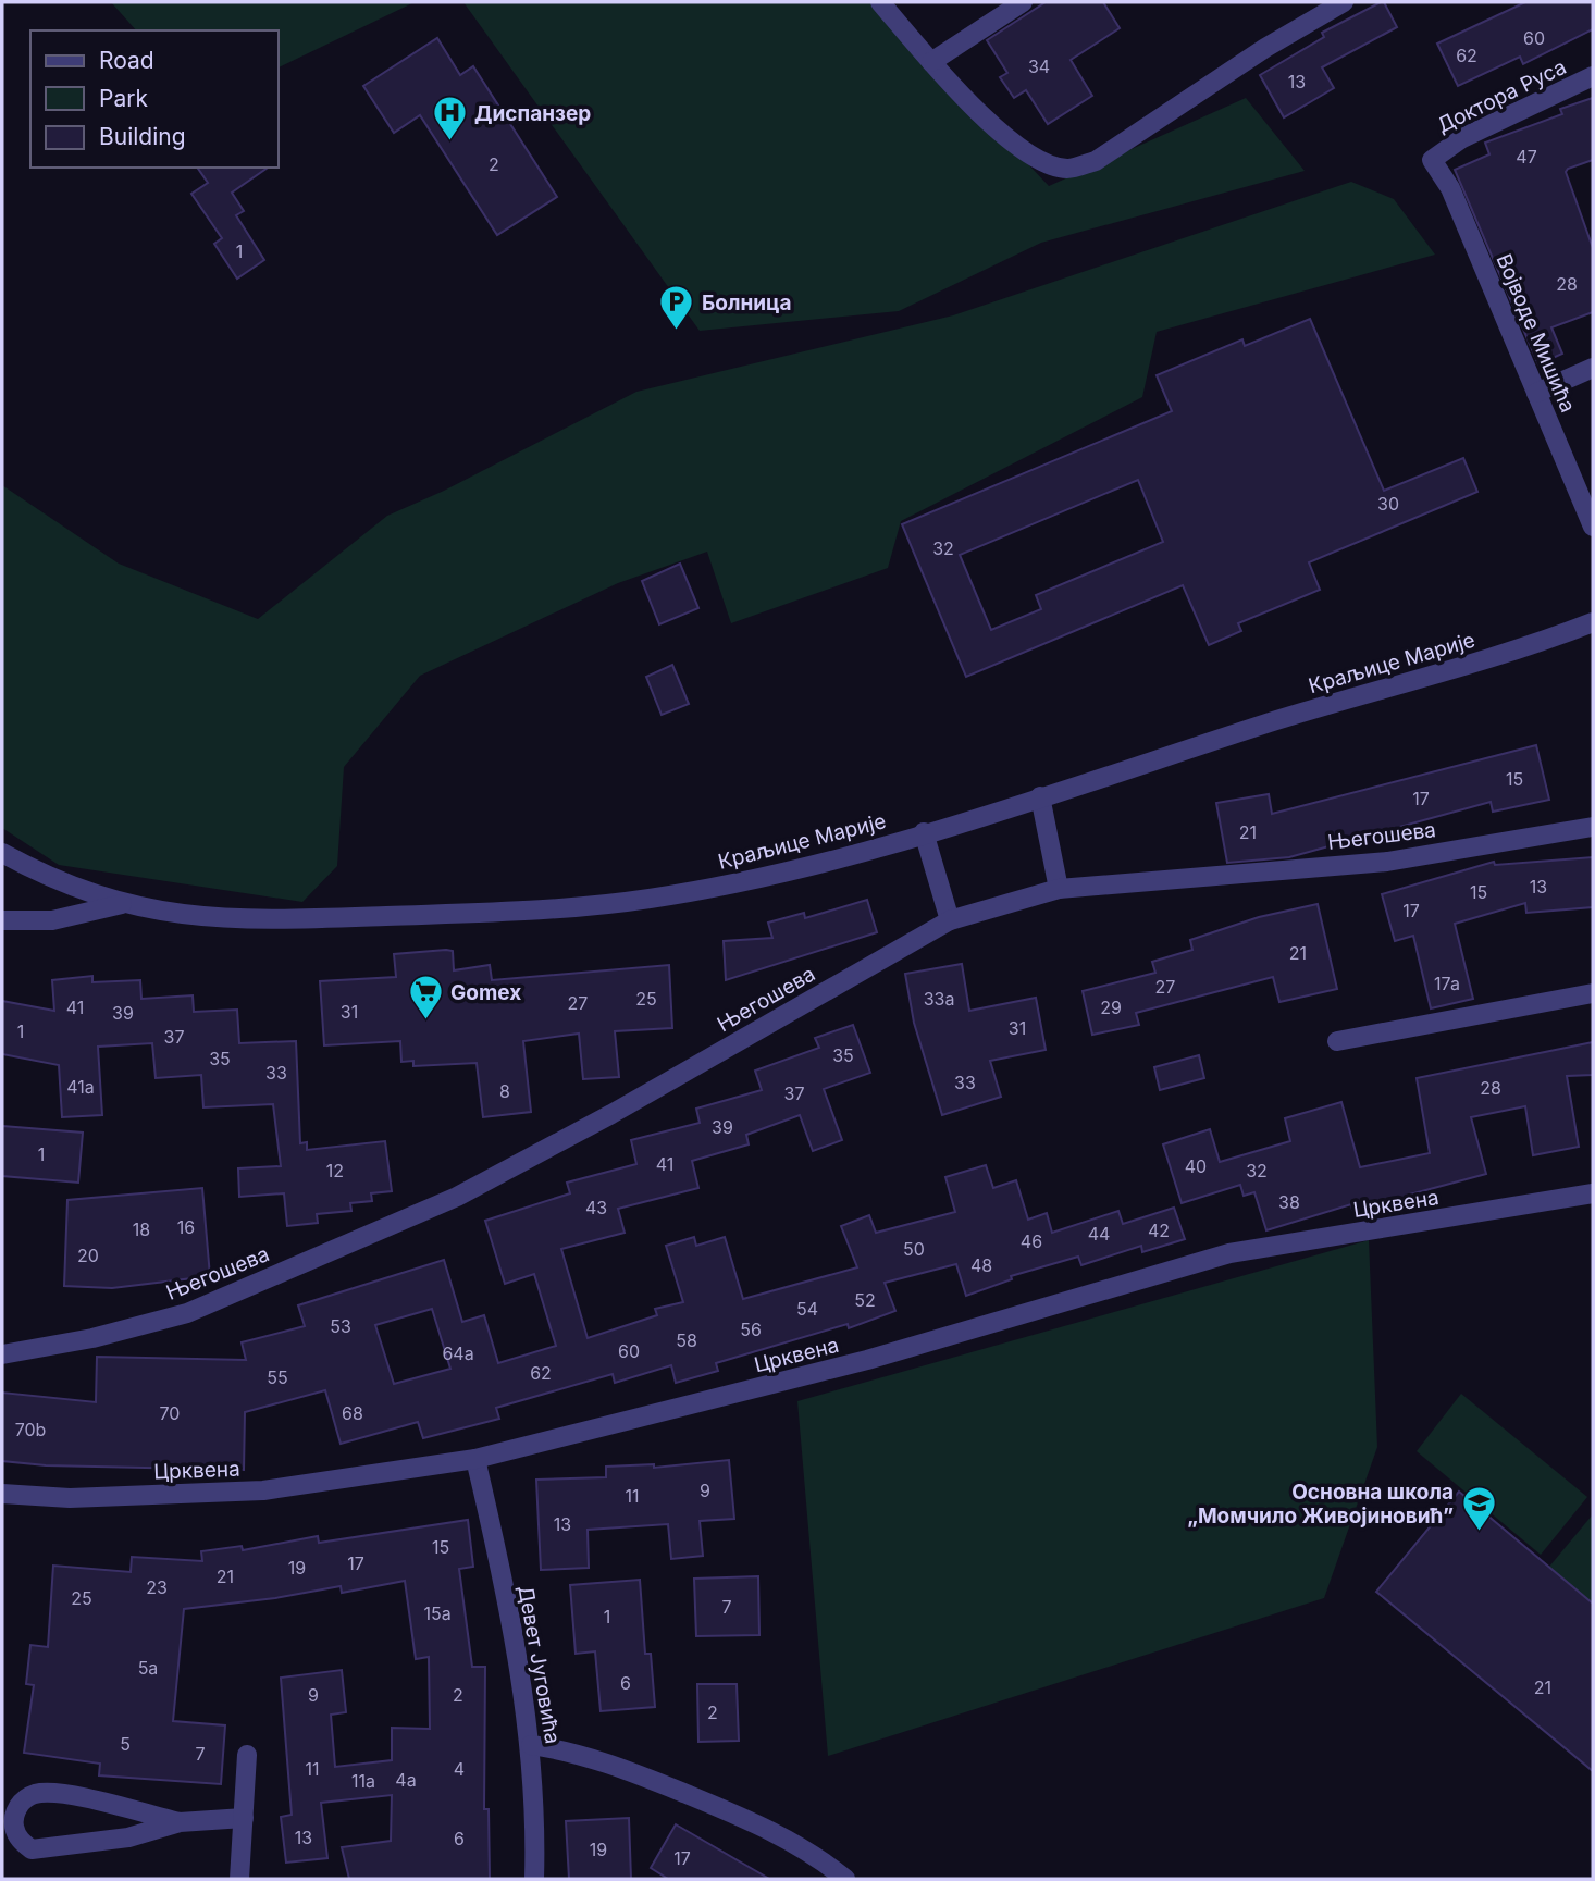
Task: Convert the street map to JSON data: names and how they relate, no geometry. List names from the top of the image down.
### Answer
{
  "streets": {
    "street": [
      "Доктора Руса",
      "Војводе Мишића",
      "Краљице Марије",
      "Његошева",
      "Црквена",
      "Девет Југовића"
    ]
  },
  "crossings": [
    ["Доктора Руса", "Војводе Мишића"],
    ["Црквена", "Девет Југовића"]
  ],
  "places": {
    "hospital": ["Диспанзер"],
    "parking": ["Болница"],
    "supermarket": ["Gomex"],
    "school or university": ["Основна школа „Момчило Живојиновић”"]
  },
  "house_numbers": [
    "60",
    "62",
    "34",
    "13",
    "47",
    "2",
    "1",
    "28",
    "30",
    "32",
    "15",
    "17",
    "21",
    "13",
    "15",
    "17",
    "21",
    "17a",
    "27",
    "25",
    "33a",
    "27",
    "41",
    "29",
    "31",
    "39",
    "31",
    "1",
    "37",
    "35",
    "35",
    "33",
    "33",
    "41a",
    "28",
    "8",
    "37",
    "39",
    "1",
    "41",
    "40",
    "12",
    "32",
    "38",
    "43",
    "16",
    "18",
    "42",
    "44",
    "46",
    "50",
    "20",
    "48",
    "52",
    "54",
    "53",
    "56",
    "58",
    "60",
    "64a",
    "62",
    "55",
    "70",
    "68",
    "70b",
    "9",
    "11",
    "13",
    "15",
    "17",
    "19",
    "21",
    "23",
    "25",
    "7",
    "15a",
    "1",
    "5a",
    "6",
    "21",
    "9",
    "2",
    "2",
    "5",
    "7",
    "11",
    "4",
    "4a",
    "11a",
    "13",
    "6",
    "19",
    "17"
  ],
  "legend": ["Road", "Park", "Building"]
}
